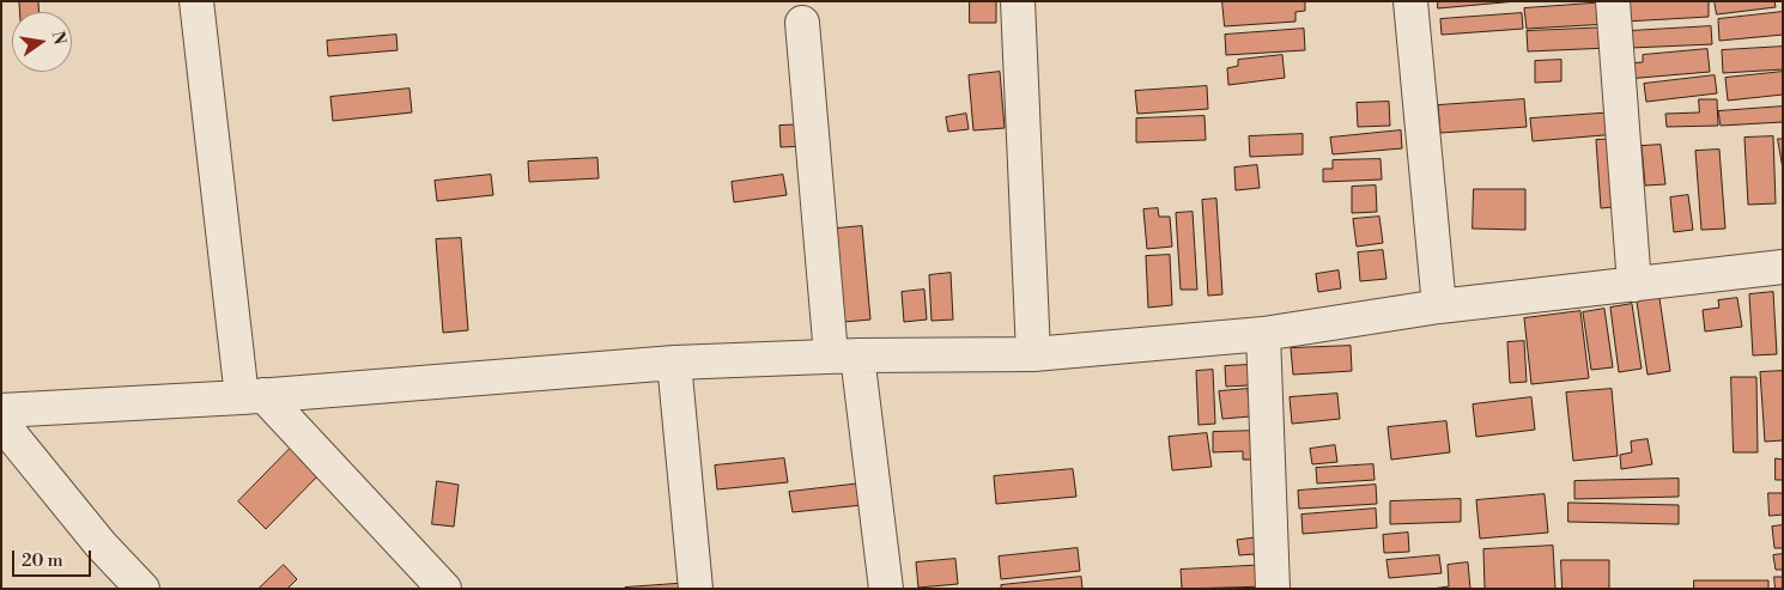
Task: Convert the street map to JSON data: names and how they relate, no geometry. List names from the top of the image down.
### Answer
{
  "scale_bar": "20 m",
  "north": "right"
}
